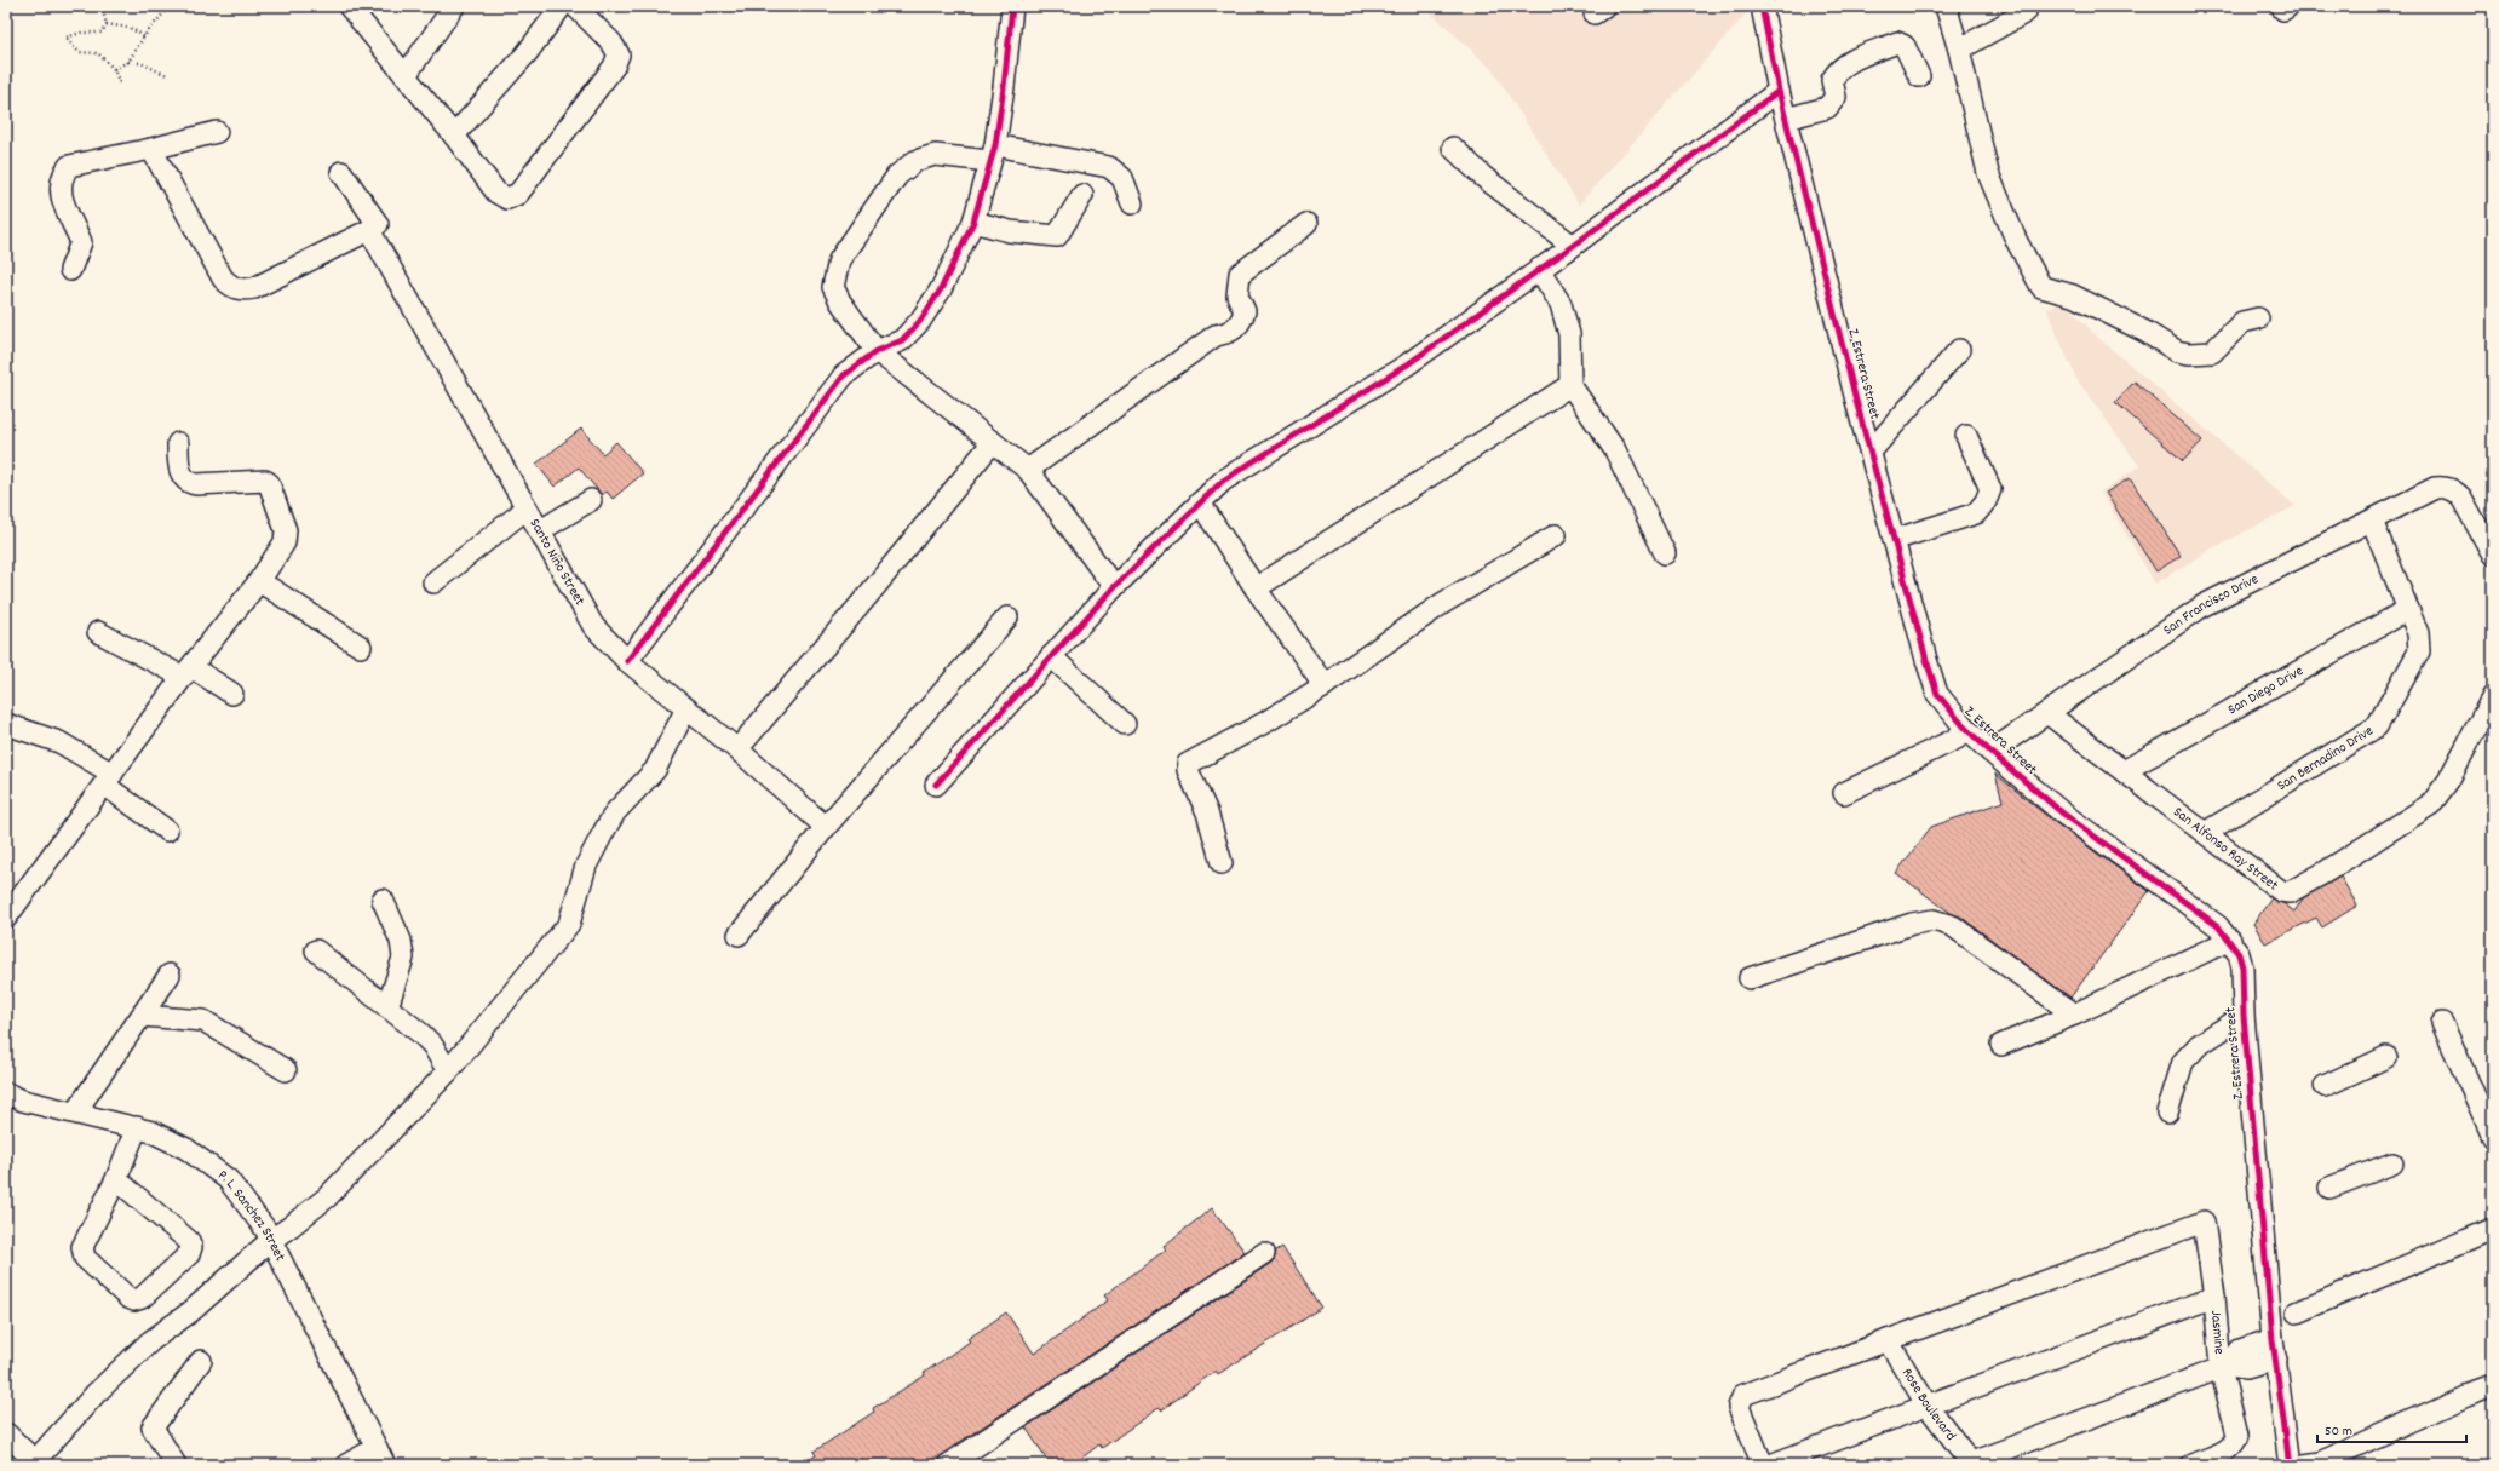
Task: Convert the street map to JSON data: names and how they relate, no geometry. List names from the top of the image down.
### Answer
{
  "streets": {
    "street": [
      "Z. Estrera Street",
      "Santo Niño Street",
      "San Francisco Drive",
      "San Diego Drive",
      "San Bernadino Drive",
      "San Alfonso Ray Street",
      "P. L. Sanchez Street",
      "Jasmine",
      "Rose Boulevard"
    ]
  },
  "crossings": [
    ["Z. Estrera Street", "San Francisco Drive"],
    ["San Francisco Drive", "San Bernadino Drive"],
    ["San Francisco Drive", "San Alfonso Ray Street"],
    ["San Diego Drive", "San Bernadino Drive"],
    ["San Diego Drive", "San Alfonso Ray Street"],
    ["San Bernadino Drive", "San Alfonso Ray Street"],
    ["Jasmine", "Rose Boulevard"]
  ],
  "scale_bar": "50 m"
}
